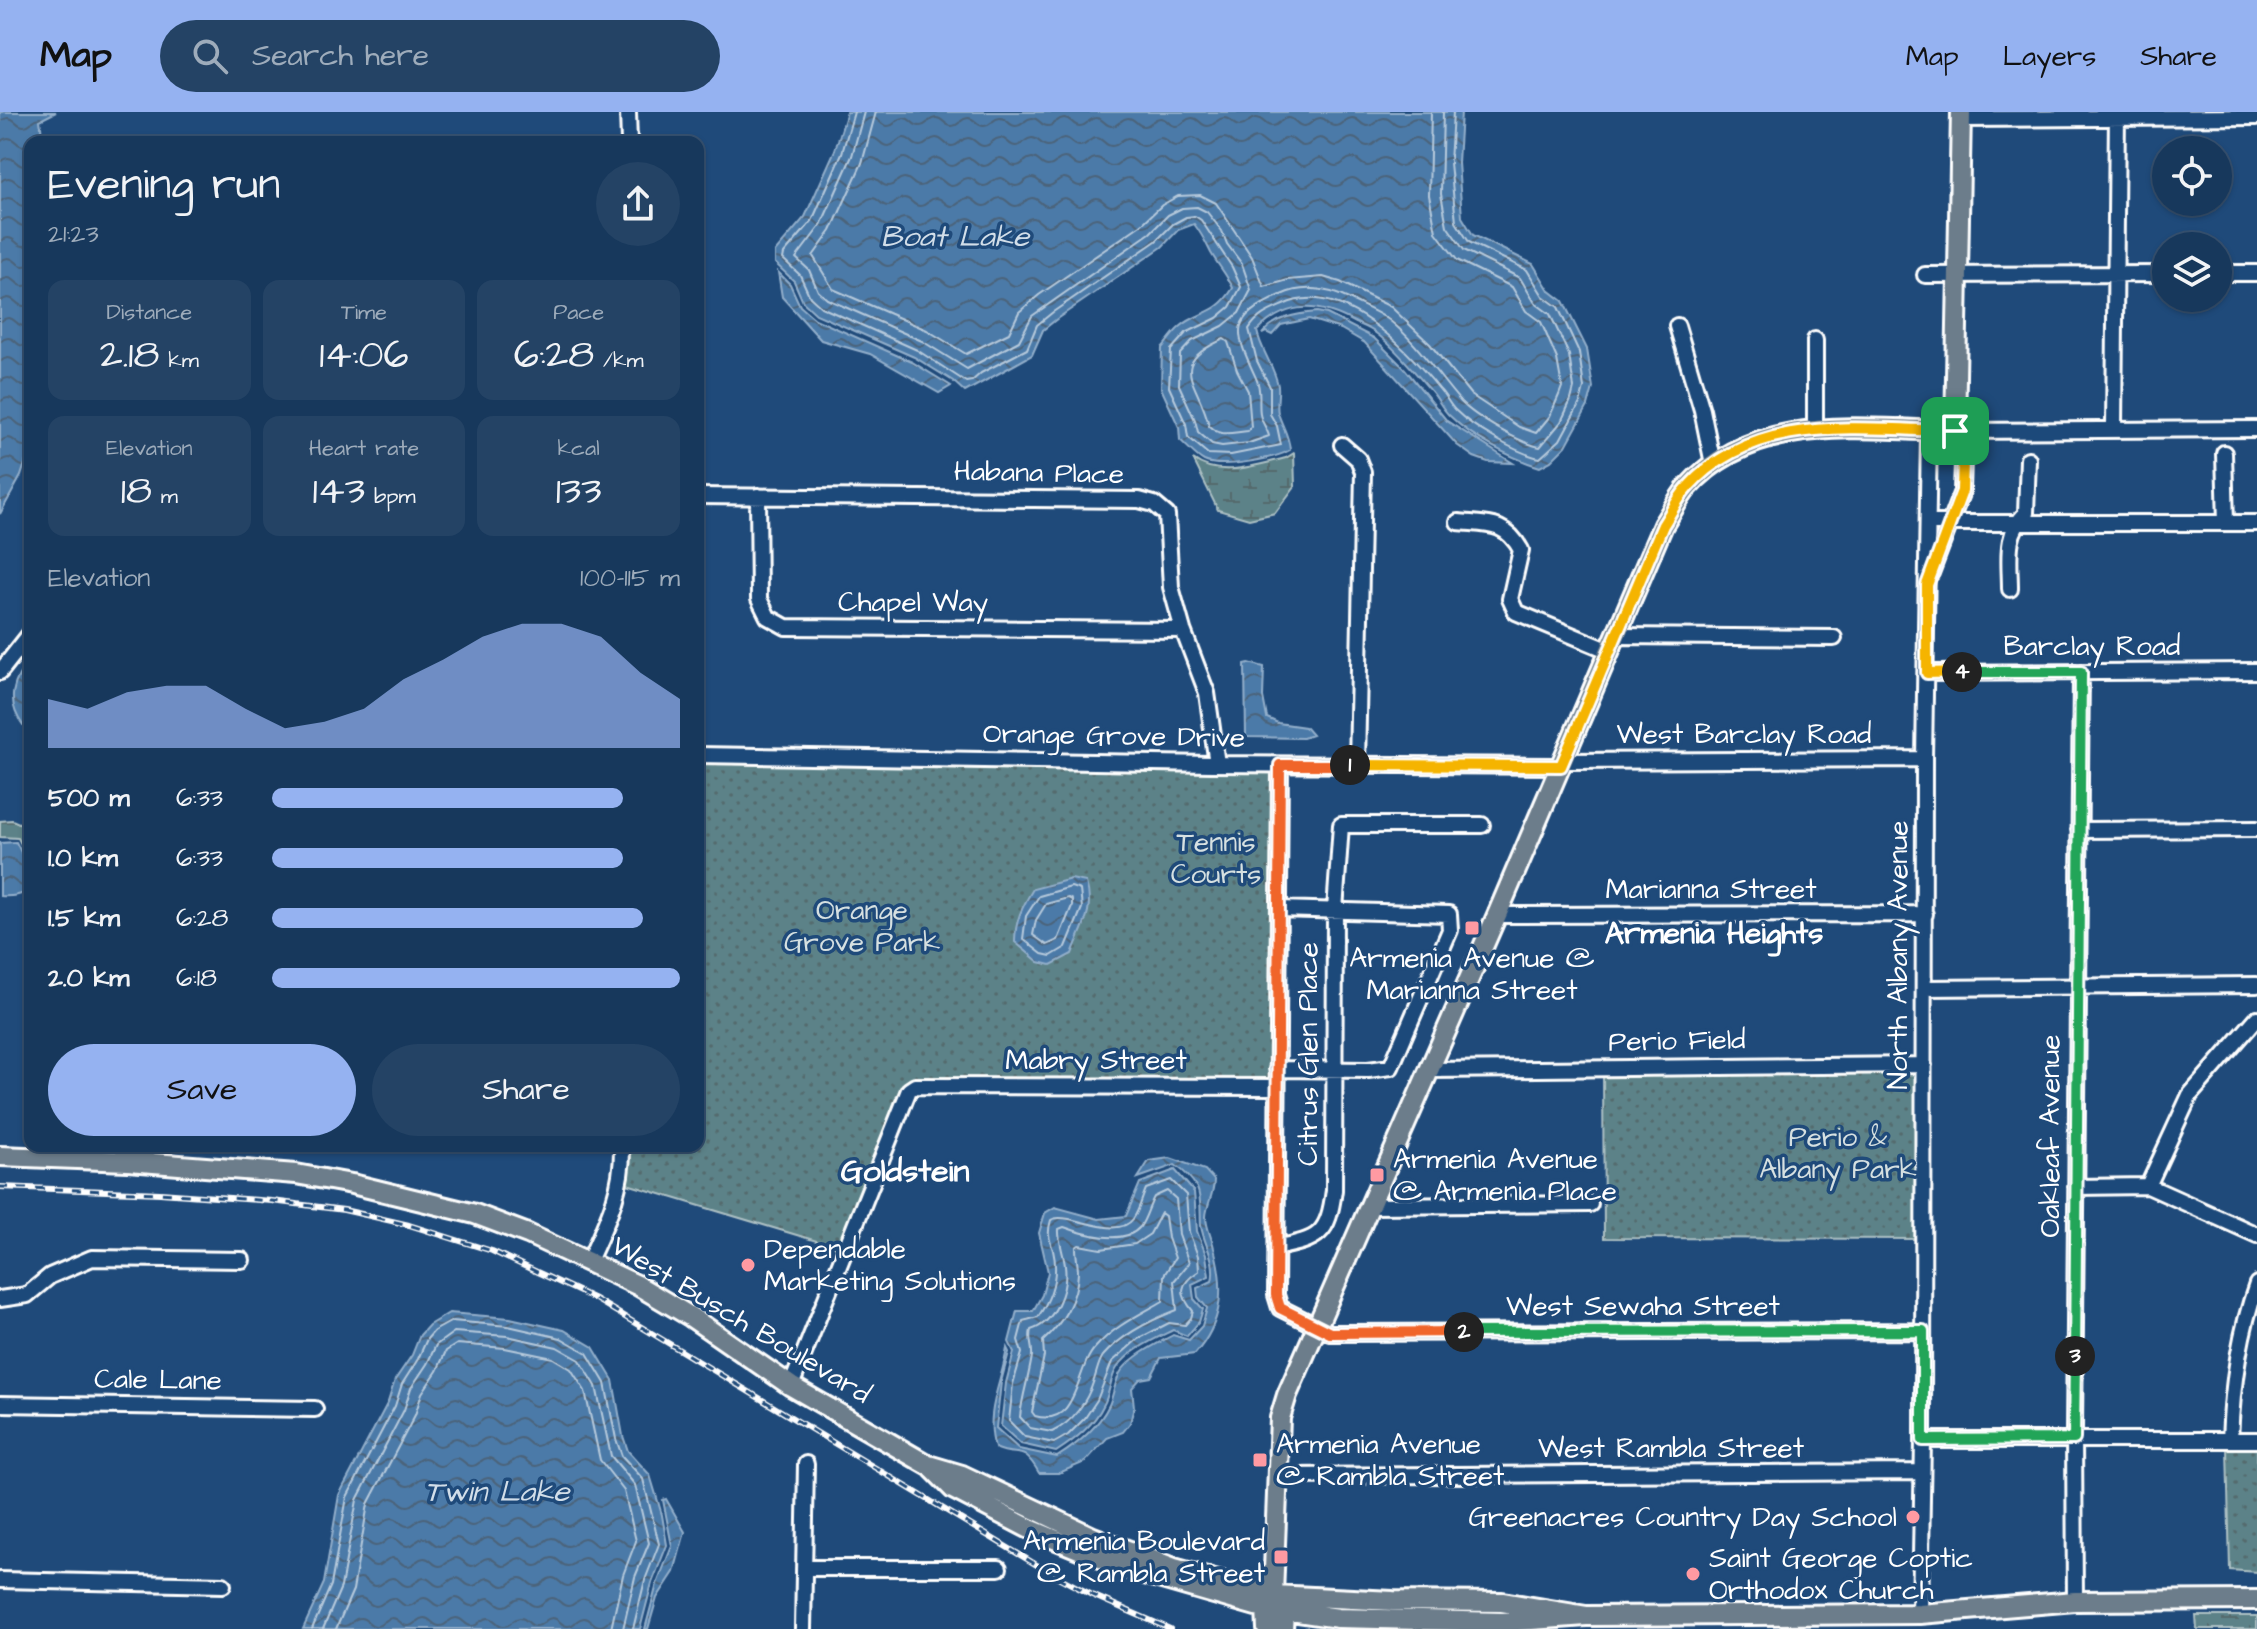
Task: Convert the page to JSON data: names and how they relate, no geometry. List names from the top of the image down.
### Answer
{
  "streets": {
    "main road": ["West Busch Boulevard"],
    "street": [
      "Habana Place",
      "Chapel Way",
      "Barclay Road",
      "West Barclay Road",
      "Orange Grove Drive",
      "Marianna Street",
      "North Albany Avenue",
      "Perio Field",
      "Citrus Glen Place",
      "Mabry Street",
      "Oakleaf Avenue",
      "West Sewaha Street",
      "Cale Lane",
      "West Rambla Street"
    ]
  },
  "crossings": [
    ["Habana Place", "Chapel Way"],
    ["Habana Place", "Orange Grove Drive"],
    ["Barclay Road", "North Albany Avenue"],
    ["Barclay Road", "Oakleaf Avenue"],
    ["West Barclay Road", "Orange Grove Drive"],
    ["West Barclay Road", "North Albany Avenue"],
    ["Orange Grove Drive", "Citrus Glen Place"],
    ["Orange Grove Drive", "Mabry Street"],
    ["Orange Grove Drive", "West Sewaha Street"],
    ["Marianna Street", "North Albany Avenue"],
    ["North Albany Avenue", "Perio Field"],
    ["North Albany Avenue", "West Sewaha Street"],
    ["North Albany Avenue", "West Busch Boulevard"],
    ["North Albany Avenue", "West Rambla Street"],
    ["Mabry Street", "West Busch Boulevard"],
    ["Oakleaf Avenue", "West Busch Boulevard"]
  ],
  "districts": ["Armenia Heights", "Goldstein"],
  "water": ["Boat Lake", "Twin Lake"],
  "parks": ["Tennis Courts", "Orange Grove Park", "Perio & Albany Park"],
  "places": {
    "transit": [
      "Armenia Avenue @ Marianna Street",
      "Armenia Avenue @ Armenia Place",
      "Armenia Avenue @ Rambla Street",
      "Armenia Boulevard @ Rambla Street"
    ],
    "other": ["Dependable Marketing Solutions", "Greenacres Country Day School", "Saint George Coptic Orthodox Church"]
  },
  "page": {
    "header": "Map",
    "search": "Search here",
    "nav": ["Map", "Layers", "Share"],
    "heading": ["Evening run", "21:23"],
    "stats": [
      ["Distance", "2.18 km"],
      ["Time", "14:06"],
      ["Pace", "6:28 /km"],
      ["Elevation", "18 m"],
      ["Heart rate", "143 bpm"],
      ["kcal", "133"]
    ],
    "chart": ["Elevation", "100–115 m"],
    "pins": [
      "4",
      "1",
      "2",
      "3"
    ],
    "list": [
      {
        "name": "500 m",
        "note": "6:33"
      },
      {
        "name": "1.0 km",
        "note": "6:33"
      },
      {
        "name": "1.5 km",
        "note": "6:28"
      },
      {
        "name": "2.0 km",
        "note": "6:18"
      }
    ],
    "buttons": ["Save", "Share"]
  }
}
